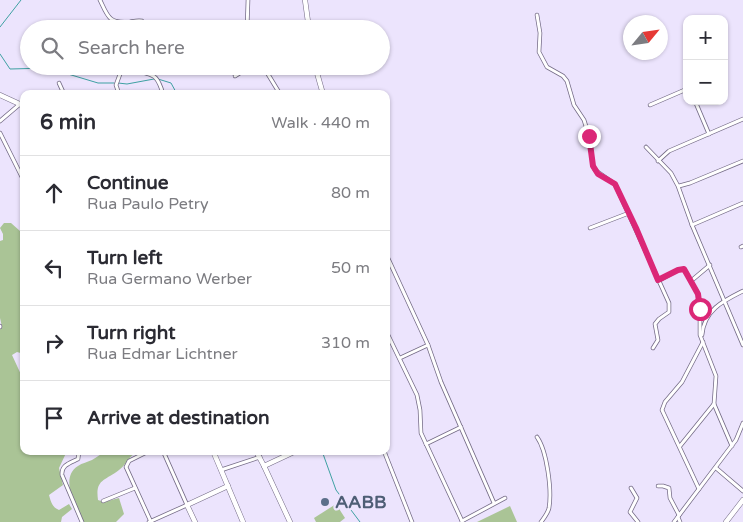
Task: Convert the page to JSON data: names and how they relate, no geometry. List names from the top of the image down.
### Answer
{
  "places": ["AABB"],
  "north": "top right",
  "page": {
    "map_buttons": ["+", "−"],
    "search": "Search here",
    "heading": ["6 min", "Walk · 440 m"],
    "list": [
      ["Continue", "Rua Paulo Petry", "80 m"],
      ["Turn left", "Rua Germano Werber", "50 m"],
      ["Turn right", "Rua Edmar Lichtner", "310 m"],
      "Arrive at destination"
    ]
  }
}
